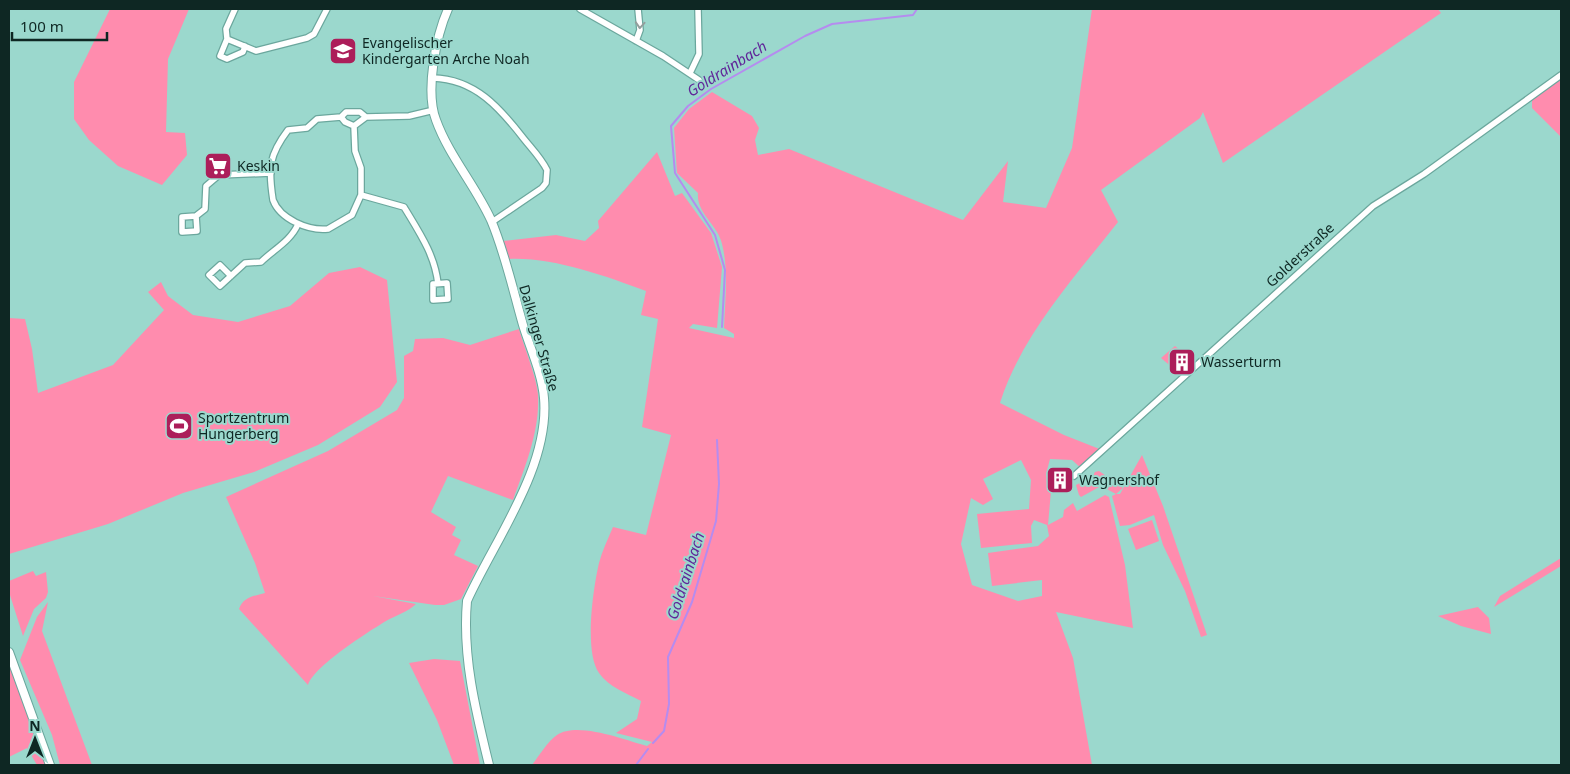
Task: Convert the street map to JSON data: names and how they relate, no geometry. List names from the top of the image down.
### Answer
{
  "streets": {
    "street": ["Golderstraße", "Dalkinger Straße"]
  },
  "water": ["Goldrainbach"],
  "places": {
    "school or university": ["Evangelischer Kindergarten Arche Noah"],
    "supermarket": ["Keskin"],
    "building": ["Wasserturm", "Wagnershof"],
    "sports": ["Sportzentrum Hungerberg"]
  },
  "scale_bar": "100 m",
  "north": "top"
}
